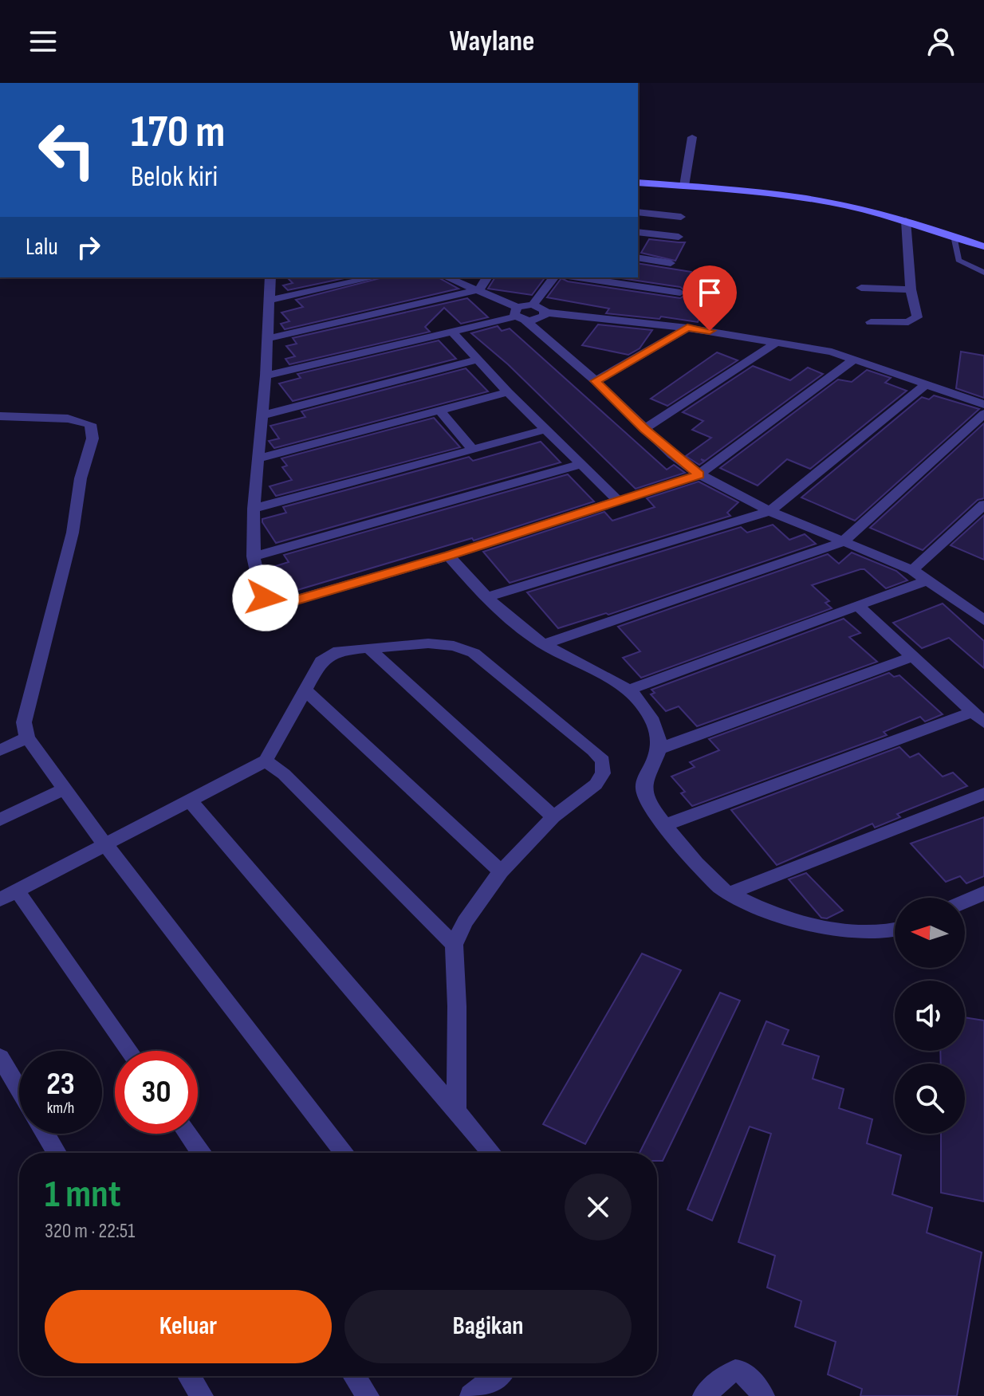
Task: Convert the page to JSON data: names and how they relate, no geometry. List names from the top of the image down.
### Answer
{
  "north": "left",
  "page": {
    "header": "Waylane",
    "turn": ["170 m", "Belok kiri"],
    "then": "Lalu",
    "speed": "23 km/h",
    "limit": "30",
    "heading": ["1 mnt", "320 m · 22:51"],
    "buttons": ["Keluar", "Bagikan"]
  }
}
